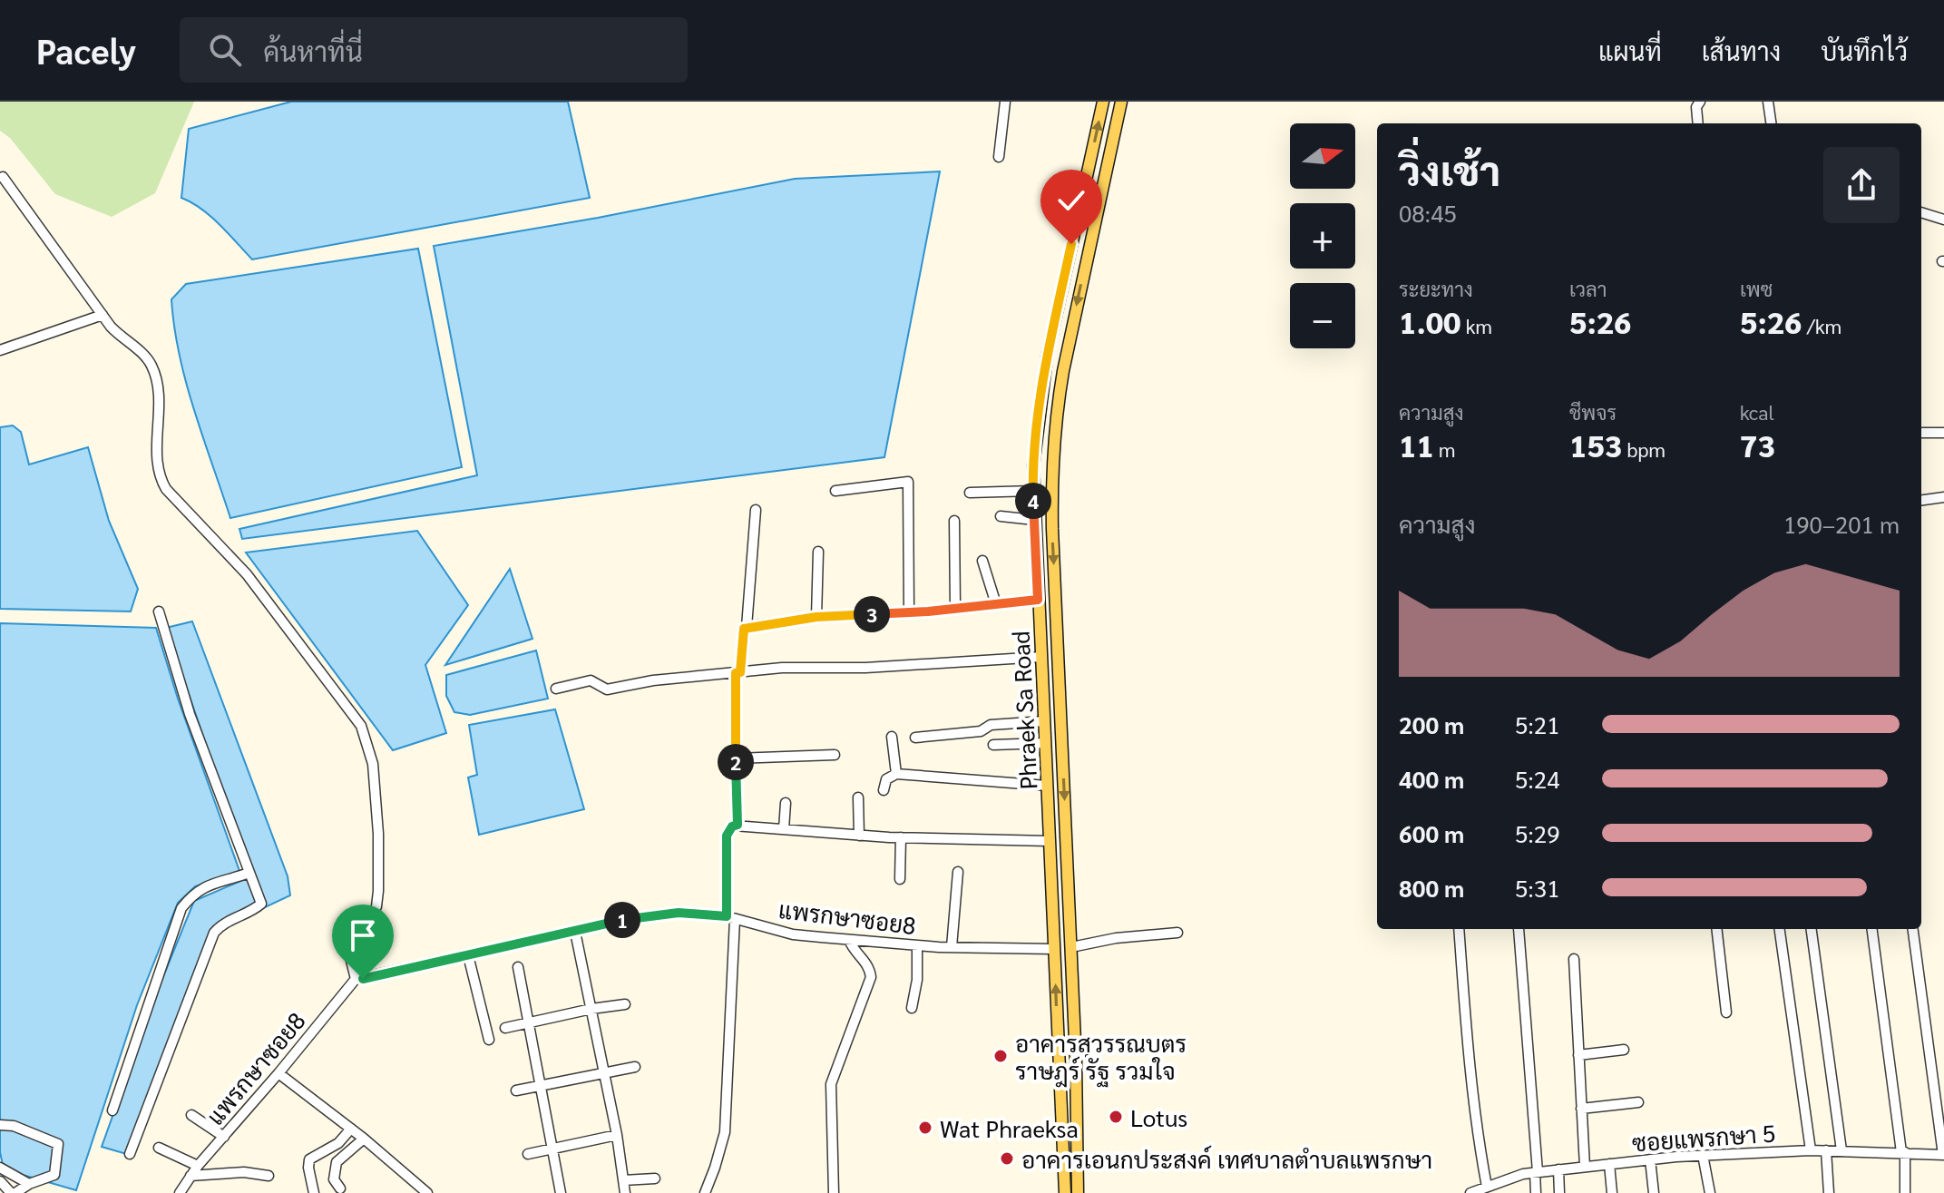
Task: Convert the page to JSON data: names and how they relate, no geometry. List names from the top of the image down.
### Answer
{
  "streets": {
    "main road": ["Phraek Sa Road"],
    "street": ["แพรกษาซอย8", "ซอยแพรกษา 5"]
  },
  "crossings": [
    ["Phraek Sa Road", "แพรกษาซอย8"]
  ],
  "places": [
    "อาคารสุวรรณบุตร ราษฎร์ รัฐ รวมใจ",
    "Lotus",
    "Wat Phraeksa",
    "อาคารเอนกประสงค์ เทศบาลตำบลแพรกษา"
  ],
  "north": "right",
  "page": {
    "header": "Pacely",
    "search": "ค้นหาที่นี่",
    "nav": ["แผนที่", "เส้นทาง", "บันทึกไว้"],
    "map_buttons": ["+", "−"],
    "heading": ["วิ่งเช้า", "08:45"],
    "stats": [
      ["ระยะทาง", "1.00 km"],
      ["เวลา", "5:26"],
      ["เพซ", "5:26 /km"],
      ["ความสูง", "11 m"],
      ["ชีพจร", "153 bpm"],
      ["kcal", "73"]
    ],
    "pins": [
      "4",
      "3",
      "2",
      "1"
    ],
    "chart": ["ความสูง", "190–201 m"],
    "list": [
      {
        "name": "200 m",
        "note": "5:21"
      },
      {
        "name": "400 m",
        "note": "5:24"
      },
      {
        "name": "600 m",
        "note": "5:29"
      },
      {
        "name": "800 m",
        "note": "5:31"
      }
    ]
  }
}
